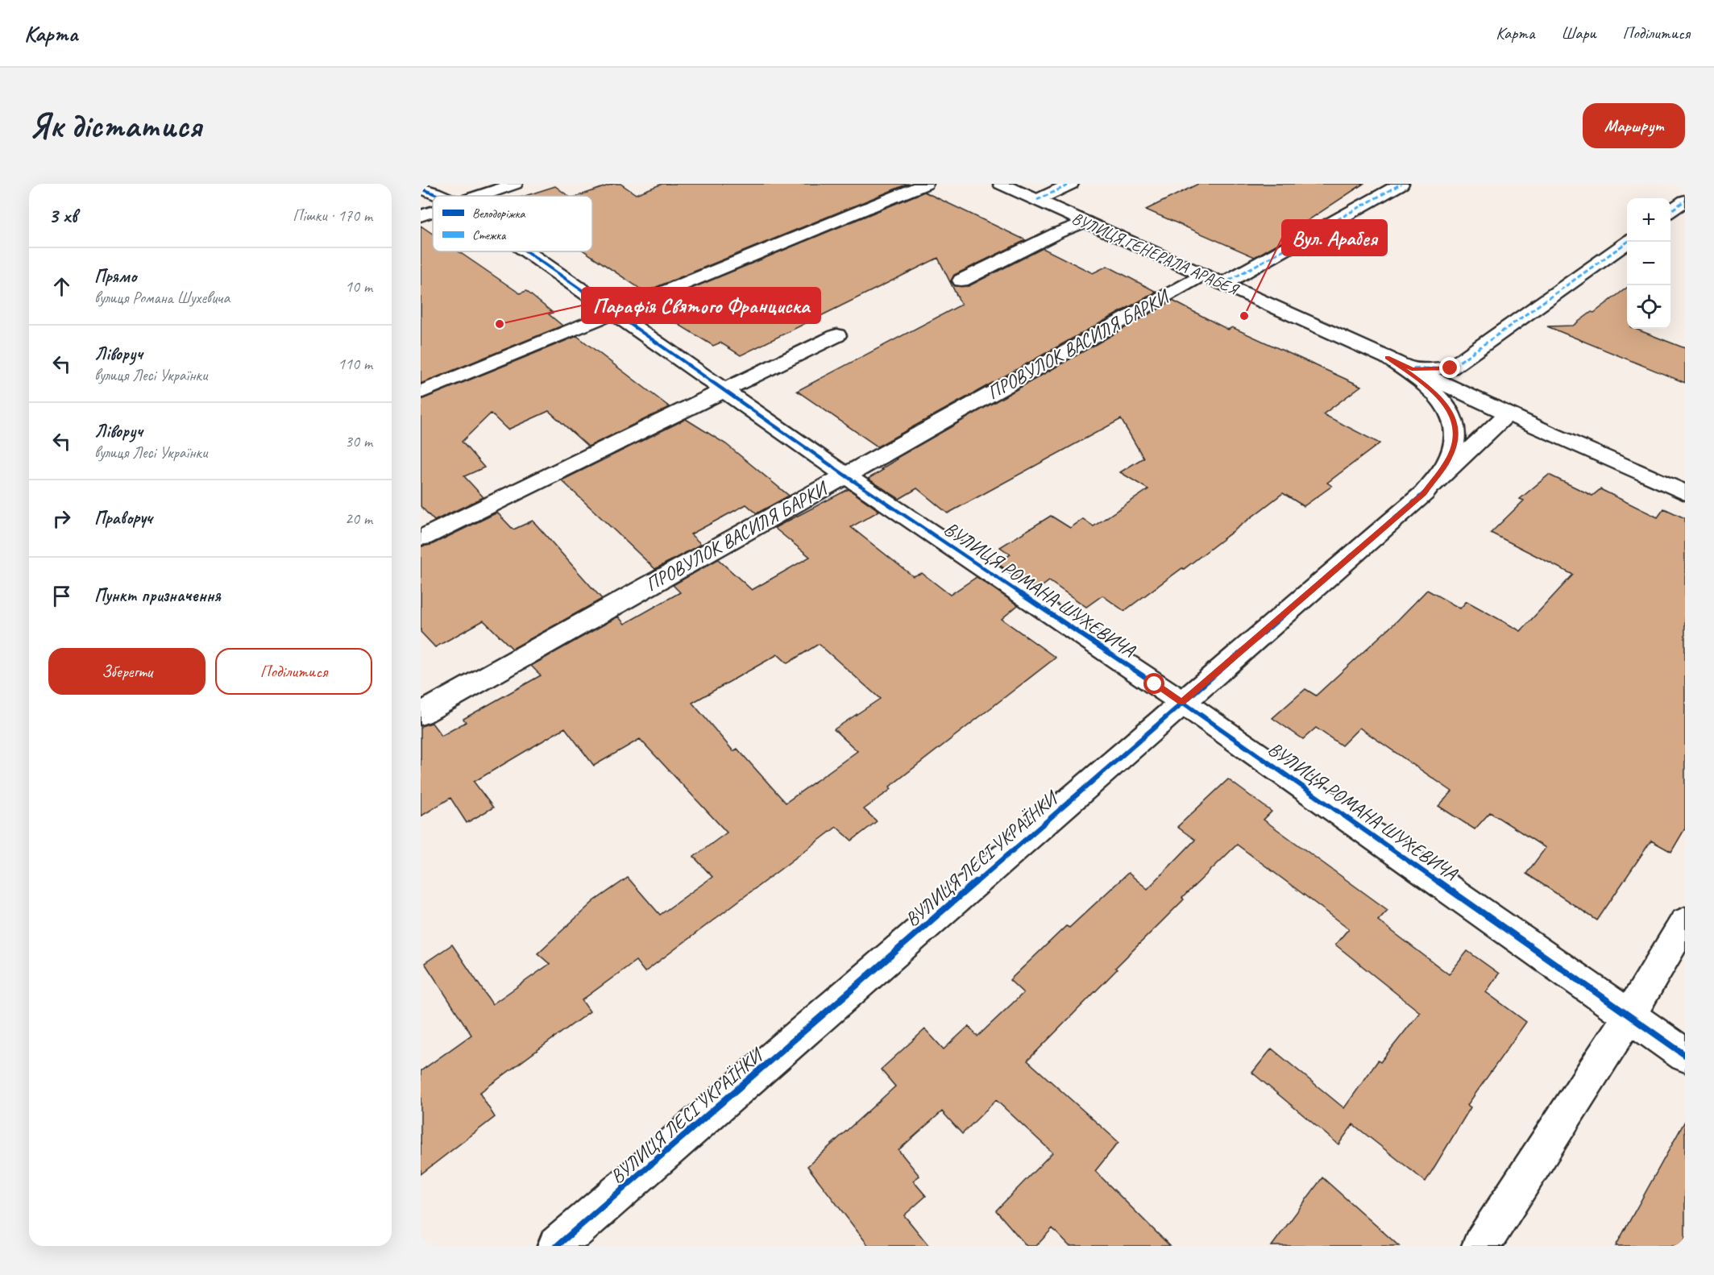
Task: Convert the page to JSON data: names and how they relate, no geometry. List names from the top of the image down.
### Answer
{
  "streets": {
    "street": [
      "ВУЛИЦЯ ГЕНЕРАЛА АРАБЕЯ",
      "ПРОВУЛОК ВАСИЛЯ БАРКИ",
      "ВУЛИЦЯ РОМАНА ШУХЕВИЧА",
      "ВУЛИЦЯ ЛЕСІ УКРАЇНКИ"
    ]
  },
  "crossings": [
    ["ВУЛИЦЯ ГЕНЕРАЛА АРАБЕЯ", "ПРОВУЛОК ВАСИЛЯ БАРКИ"],
    ["ВУЛИЦЯ ГЕНЕРАЛА АРАБЕЯ", "ВУЛИЦЯ ЛЕСІ УКРАЇНКИ"],
    ["ПРОВУЛОК ВАСИЛЯ БАРКИ", "ВУЛИЦЯ РОМАНА ШУХЕВИЧА"],
    ["ВУЛИЦЯ РОМАНА ШУХЕВИЧА", "ВУЛИЦЯ ЛЕСІ УКРАЇНКИ"]
  ],
  "places": ["Вул. Арабея", "Парафія Святого Франциска"],
  "legend": ["Велодоріжка", "Стежка"],
  "page": {
    "header": "Карта",
    "nav": ["Карта", "Шари", "Поділитися"],
    "buttons": [
      "Маршрут",
      ["Зберегти", "Поділитися"]
    ],
    "title": "Як дістатися",
    "heading": ["3 хв", "Пішки · 170 m"],
    "map_buttons": ["+", "−"],
    "list": [
      ["Прямо", "вулиця Романа Шухевича", "10 m"],
      ["Ліворуч", "вулиця Лесі Українки", "110 m"],
      ["Ліворуч", "вулиця Лесі Українки", "30 m"],
      ["Праворуч", "20 m"],
      "Пункт призначення"
    ]
  }
}
